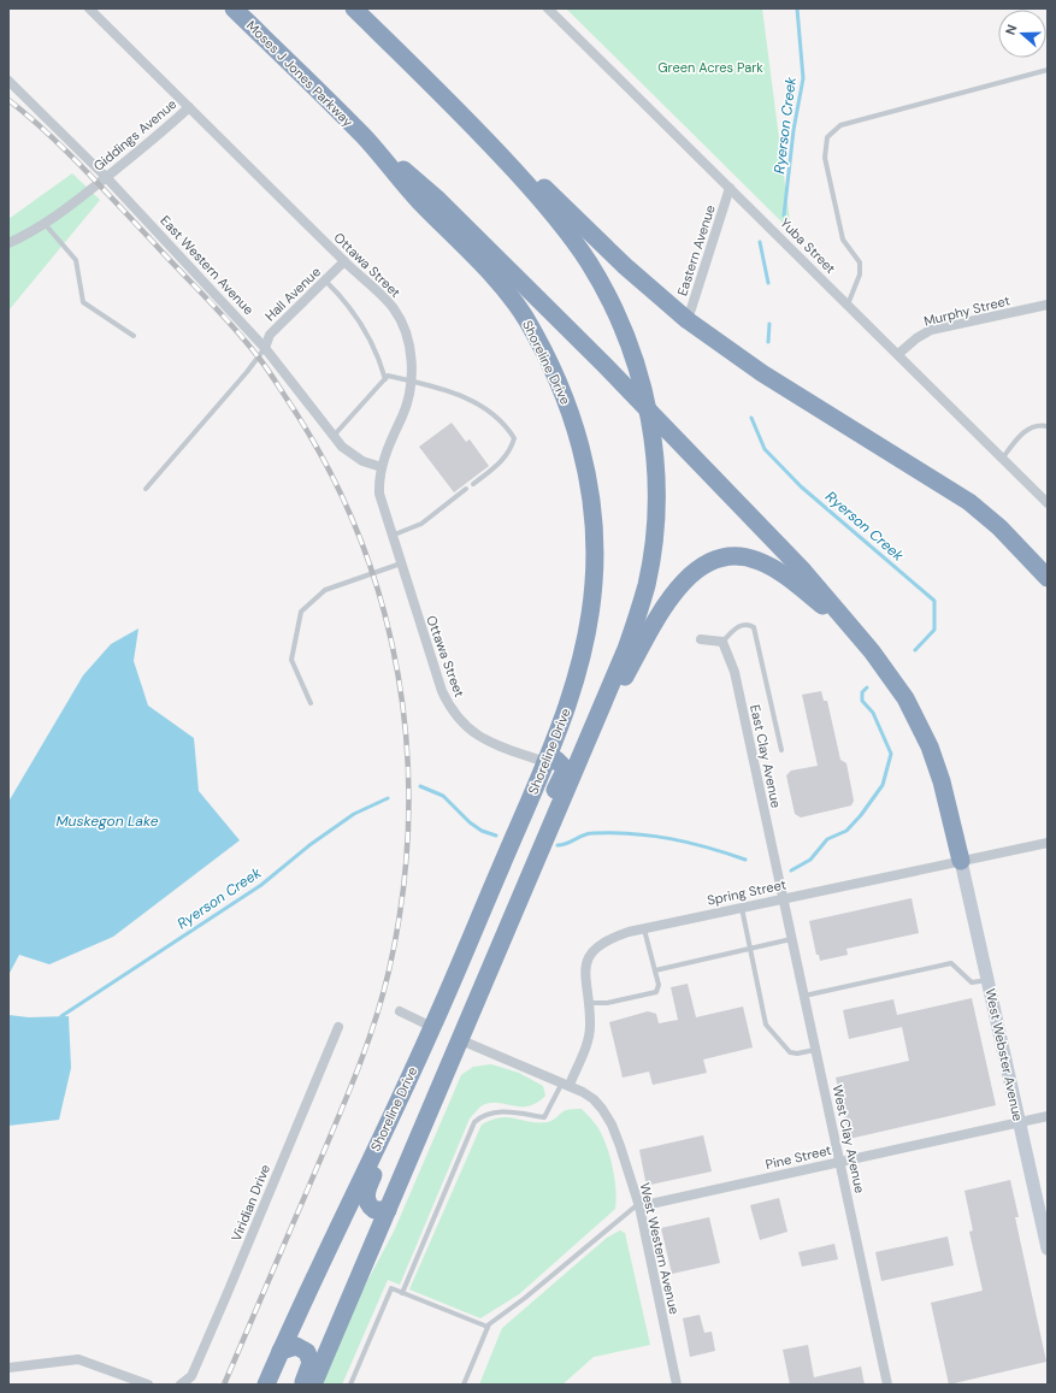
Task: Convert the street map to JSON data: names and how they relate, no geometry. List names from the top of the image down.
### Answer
{
  "streets": {
    "highway": ["Moses J Jones Parkway", "Shoreline Drive"],
    "main road": ["West Webster Avenue"],
    "street": [
      "Giddings Avenue",
      "Yuba Street",
      "Eastern Avenue",
      "East Western Avenue",
      "Ottawa Street",
      "Hall Avenue",
      "Murphy Street",
      "East Clay Avenue",
      "Spring Street",
      "West Clay Avenue",
      "Pine Street",
      "Viridian Drive",
      "West Western Avenue"
    ]
  },
  "crossings": [
    ["Moses J Jones Parkway", "Shoreline Drive"],
    ["Giddings Avenue", "East Western Avenue"],
    ["Giddings Avenue", "Ottawa Street"],
    ["Yuba Street", "Eastern Avenue"],
    ["Yuba Street", "Murphy Street"],
    ["East Western Avenue", "Ottawa Street"],
    ["East Western Avenue", "Hall Avenue"],
    ["Ottawa Street", "Hall Avenue"],
    ["Ottawa Street", "Shoreline Drive"],
    ["East Clay Avenue", "Spring Street"],
    ["East Clay Avenue", "West Clay Avenue"],
    ["Spring Street", "West Webster Avenue"],
    ["Spring Street", "West Clay Avenue"],
    ["Spring Street", "West Western Avenue"],
    ["West Webster Avenue", "Pine Street"],
    ["West Clay Avenue", "Pine Street"],
    ["Pine Street", "West Western Avenue"]
  ],
  "water": ["Ryerson Creek", "Muskegon Lake"],
  "parks": ["Green Acres Park"],
  "north": "left"
}
